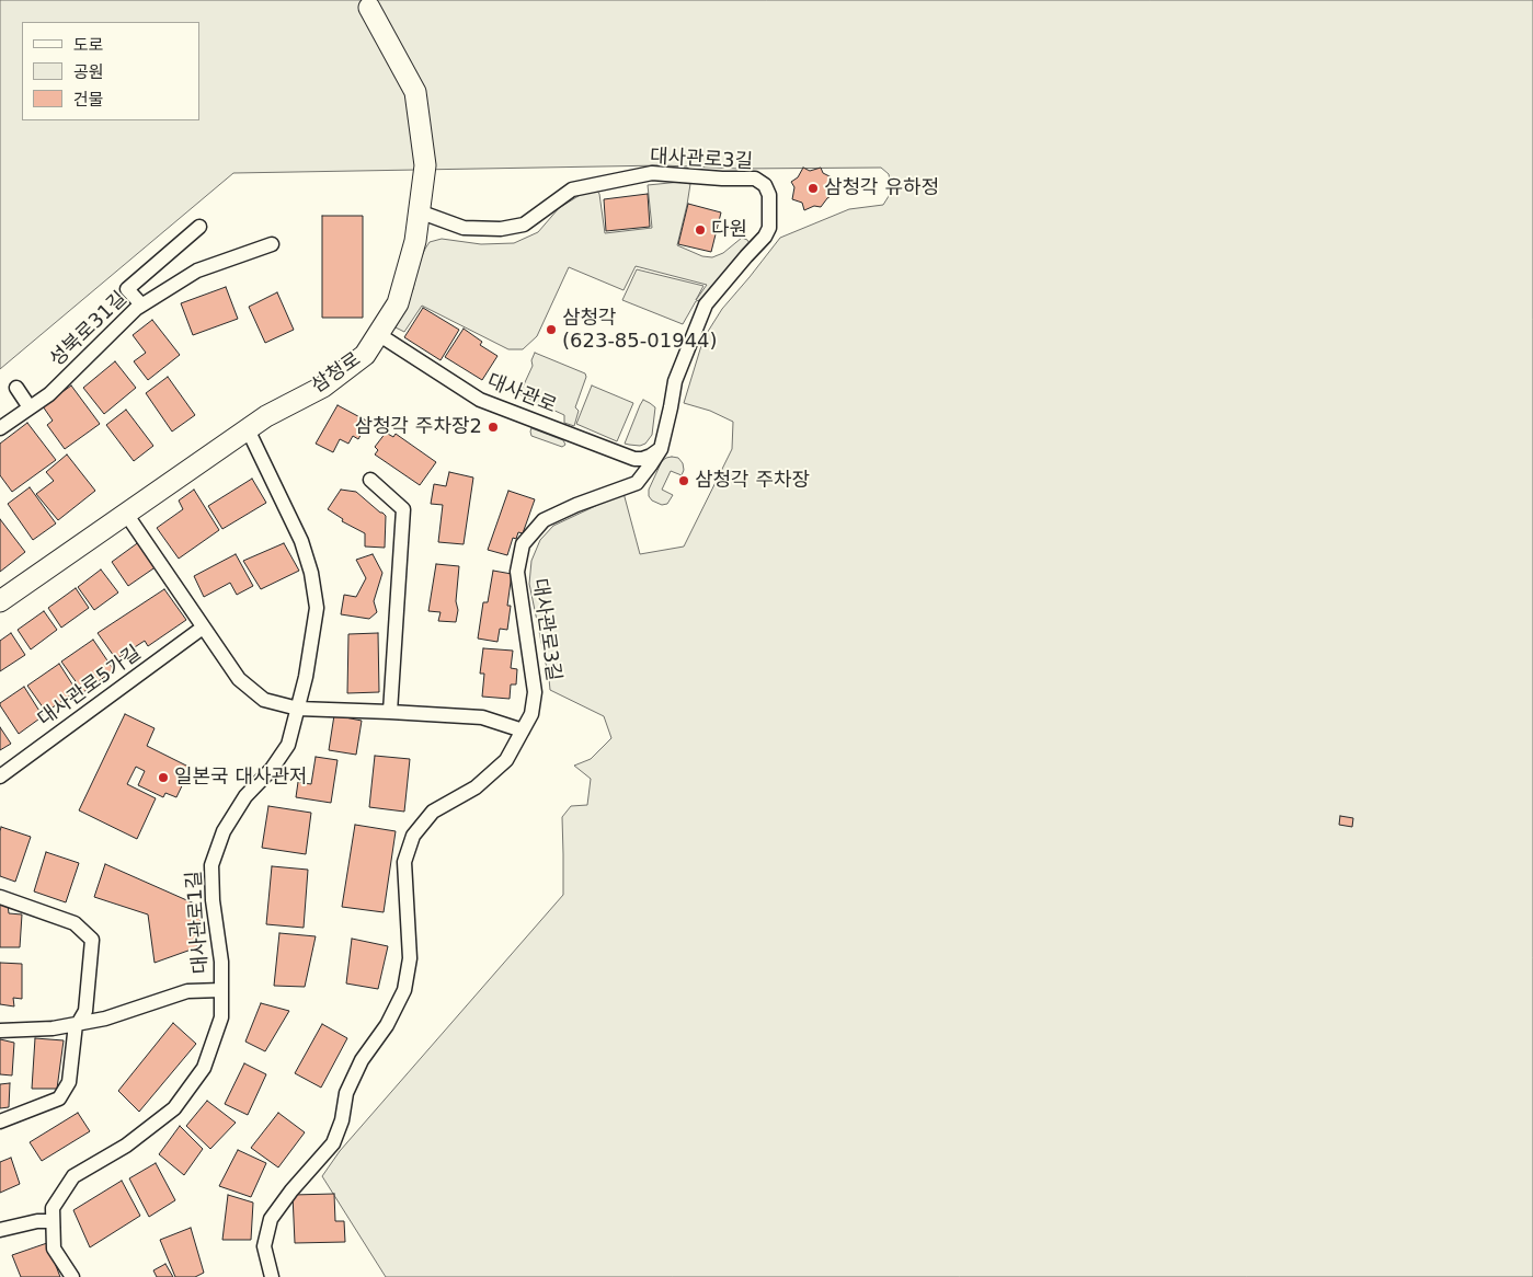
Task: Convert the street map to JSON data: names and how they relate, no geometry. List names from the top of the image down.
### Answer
{
  "streets": {
    "street": [
      "대사관로3길",
      "성북로31길",
      "삼청로",
      "대사관로",
      "대사관로5가길",
      "대사관로1길"
    ]
  },
  "crossings": [
    ["대사관로3길", "삼청로"],
    ["대사관로3길", "대사관로"],
    ["삼청로", "대사관로"],
    ["삼청로", "대사관로1길"]
  ],
  "places": [
    "삼청각 유하정",
    "다원",
    "삼청각 (623-85-01944)",
    "삼청각 주차장2",
    "삼청각 주차장",
    "일본국 대사관저"
  ],
  "legend": ["도로", "공원", "건물"]
}
